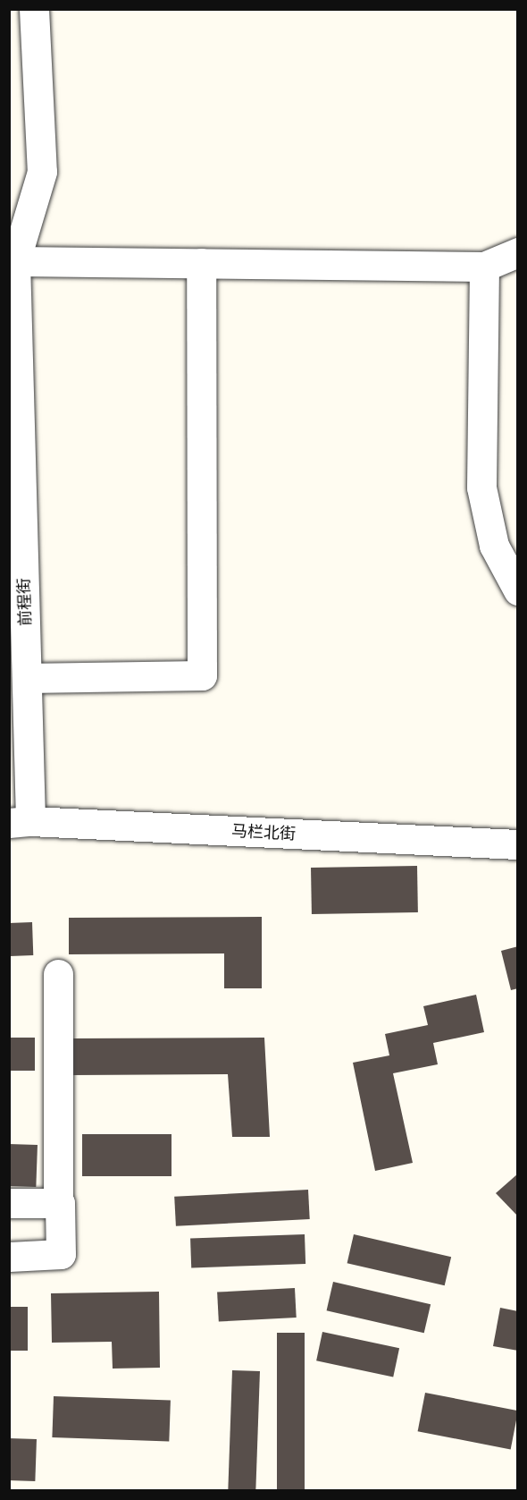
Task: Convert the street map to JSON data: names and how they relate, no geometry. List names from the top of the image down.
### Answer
{
  "streets": {
    "street": ["前程街", "马栏北街"]
  },
  "crossings": [
    ["前程街", "马栏北街"]
  ]
}
